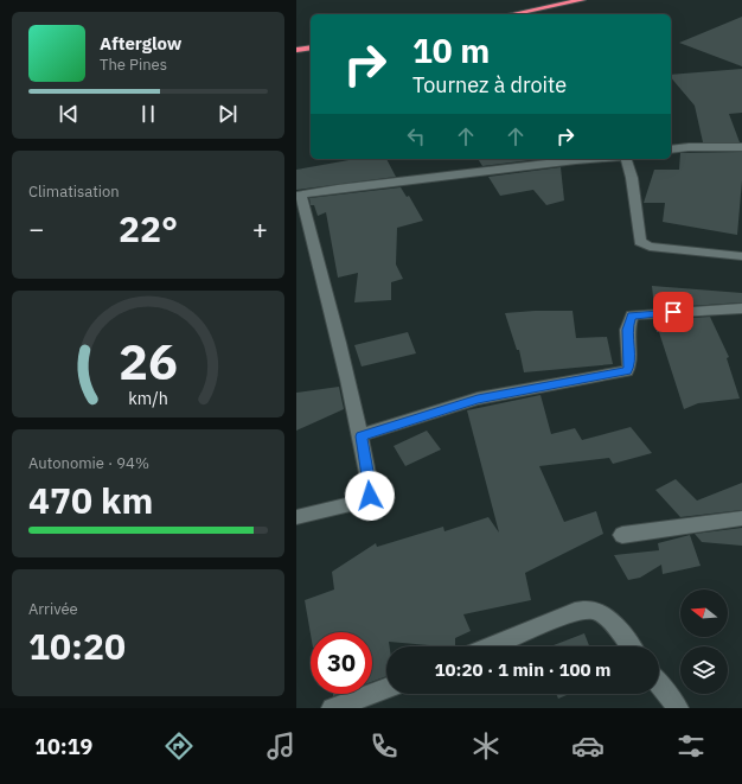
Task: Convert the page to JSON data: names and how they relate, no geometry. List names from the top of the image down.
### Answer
{
  "north": "left",
  "page": {
    "turn": ["10 m", "Tournez à droite"],
    "song": ["Afterglow", "The Pines"],
    "tile": [
      "Climatisation",
      ["Autonomie · 94%", "470 km"],
      ["Arrivée", "10:20"]
    ],
    "heat": ["−", "22°", "+"],
    "limit": "30",
    "trip": "10:20 · 1 min · 100 m",
    "tabs": "10:19",
    "gauge": ["26", "km/h"]
  }
}
